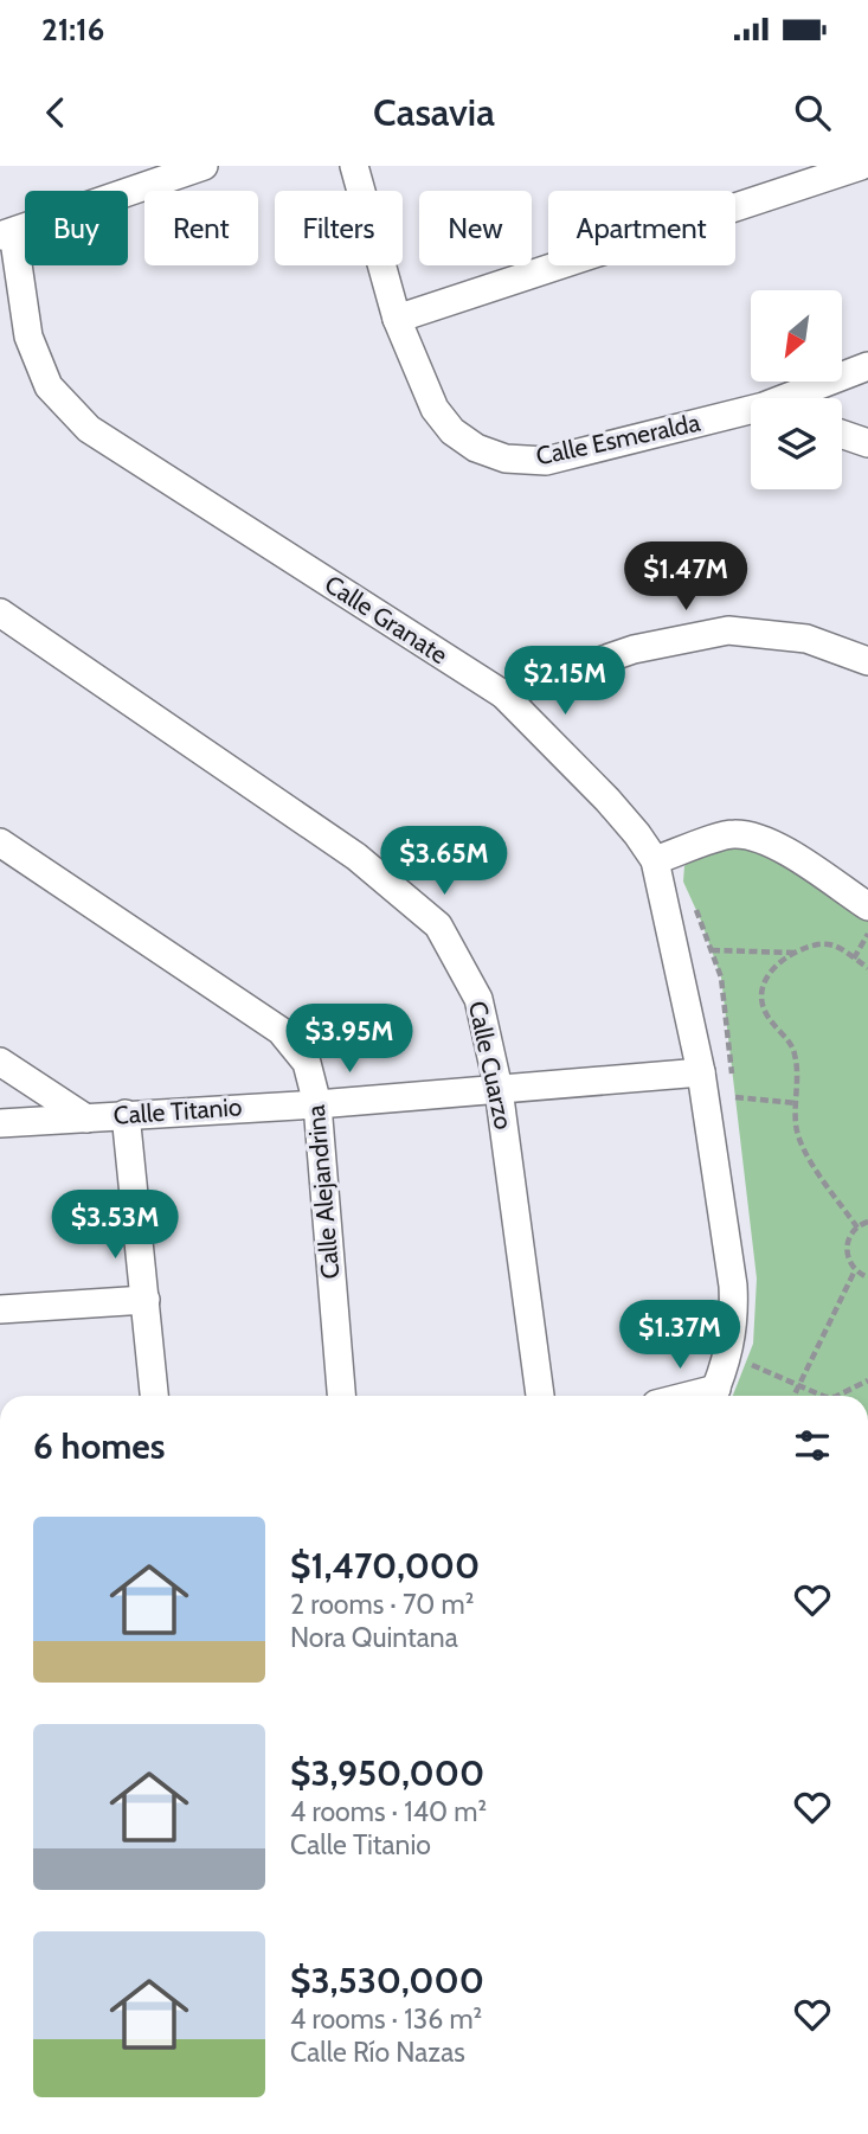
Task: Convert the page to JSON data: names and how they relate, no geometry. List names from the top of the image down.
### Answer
{
  "streets": {
    "street": [
      "Calle Esmeralda",
      "Calle Granate",
      "Calle Cuarzo",
      "Calle Titanio",
      "Calle Alejandrina"
    ]
  },
  "crossings": [
    ["Calle Granate", "Calle Titanio"],
    ["Calle Cuarzo", "Calle Titanio"],
    ["Calle Titanio", "Calle Alejandrina"]
  ],
  "north": "bottom left",
  "page": {
    "status": "21:16",
    "header": "Casavia",
    "chip": [
      "Buy",
      "Rent",
      "Filters",
      "New",
      "Apartment"
    ],
    "price": [
      "$1.47M",
      "$2.15M",
      "$3.65M",
      "$3.95M",
      "$3.53M",
      "$1.37M"
    ],
    "heading": "6 homes",
    "list": [
      {
        "name": "$1,470,000",
        "note": "2 rooms · 70 m² · Nora Quintana"
      },
      {
        "name": "$3,950,000",
        "note": "4 rooms · 140 m² · Calle Titanio"
      },
      {
        "name": "$3,530,000",
        "note": "4 rooms · 136 m² · Calle Río Nazas"
      }
    ]
  }
}
